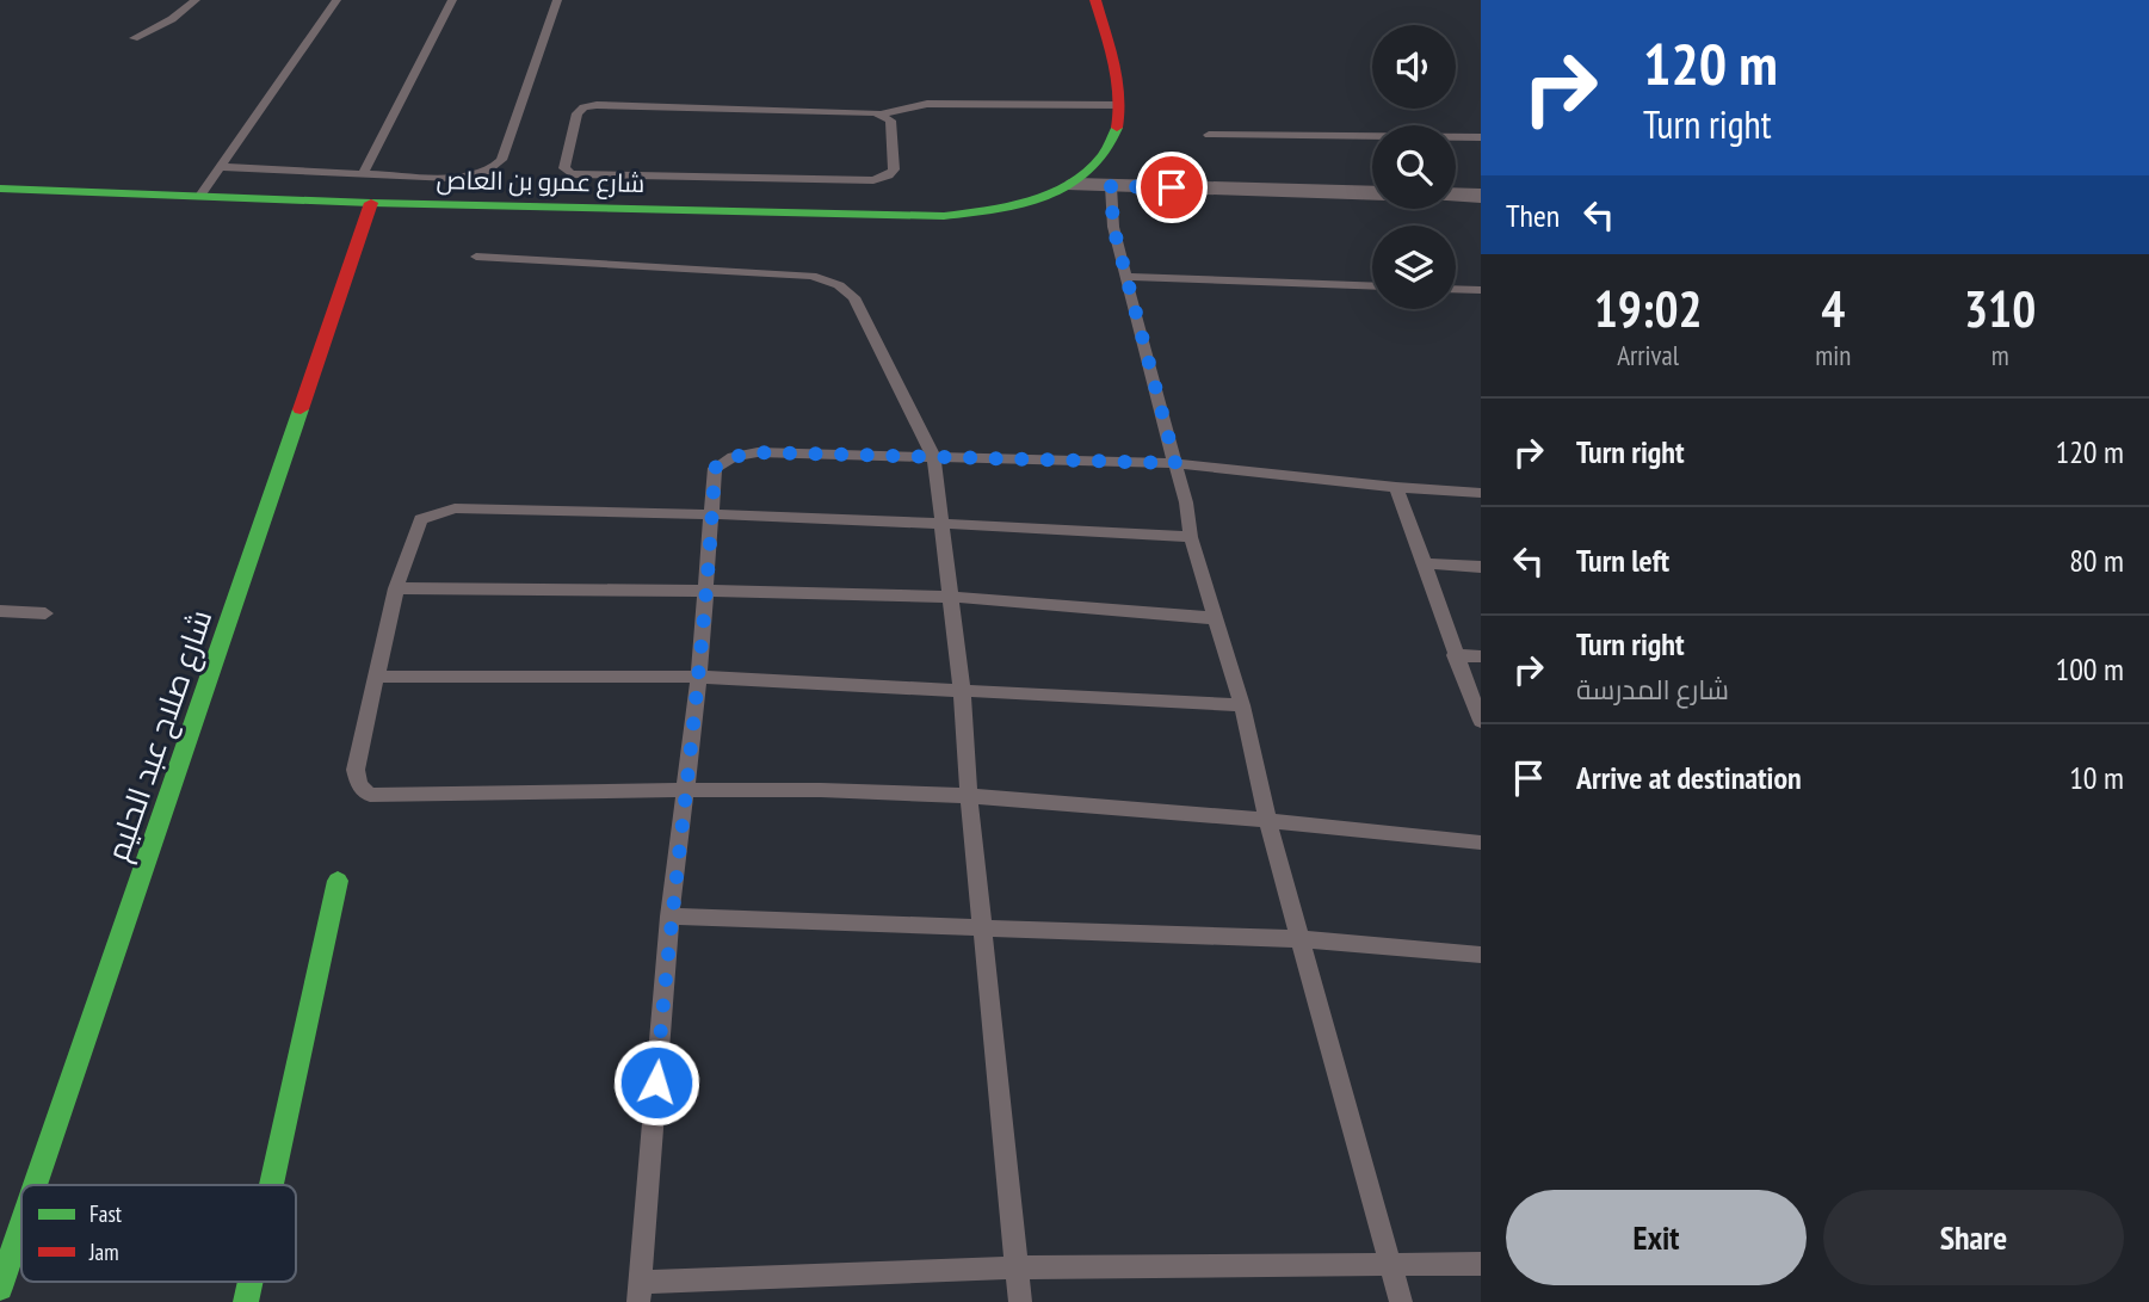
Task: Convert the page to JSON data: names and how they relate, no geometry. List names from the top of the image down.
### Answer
{
  "streets": {
    "street": ["شارع عمرو بن العاص", "شارع صلاح عبد الحليم"]
  },
  "crossings": [
    ["شارع عمرو بن العاص", "شارع صلاح عبد الحليم"]
  ],
  "legend": ["Fast", "Jam"],
  "page": {
    "turn": ["120 m", "Turn right"],
    "then": "Then",
    "eta": [
      "19:02",
      "Arrival",
      "4",
      "min",
      "310",
      "m"
    ],
    "list": [
      {
        "name": "Turn right",
        "value": "120 m"
      },
      {
        "name": "Turn left",
        "value": "80 m"
      },
      {
        "name": "Turn right",
        "note": "شارع المدرسة",
        "value": "100 m"
      },
      {
        "name": "Arrive at destination",
        "value": "10 m"
      }
    ],
    "buttons": ["Exit", "Share"]
  }
}
